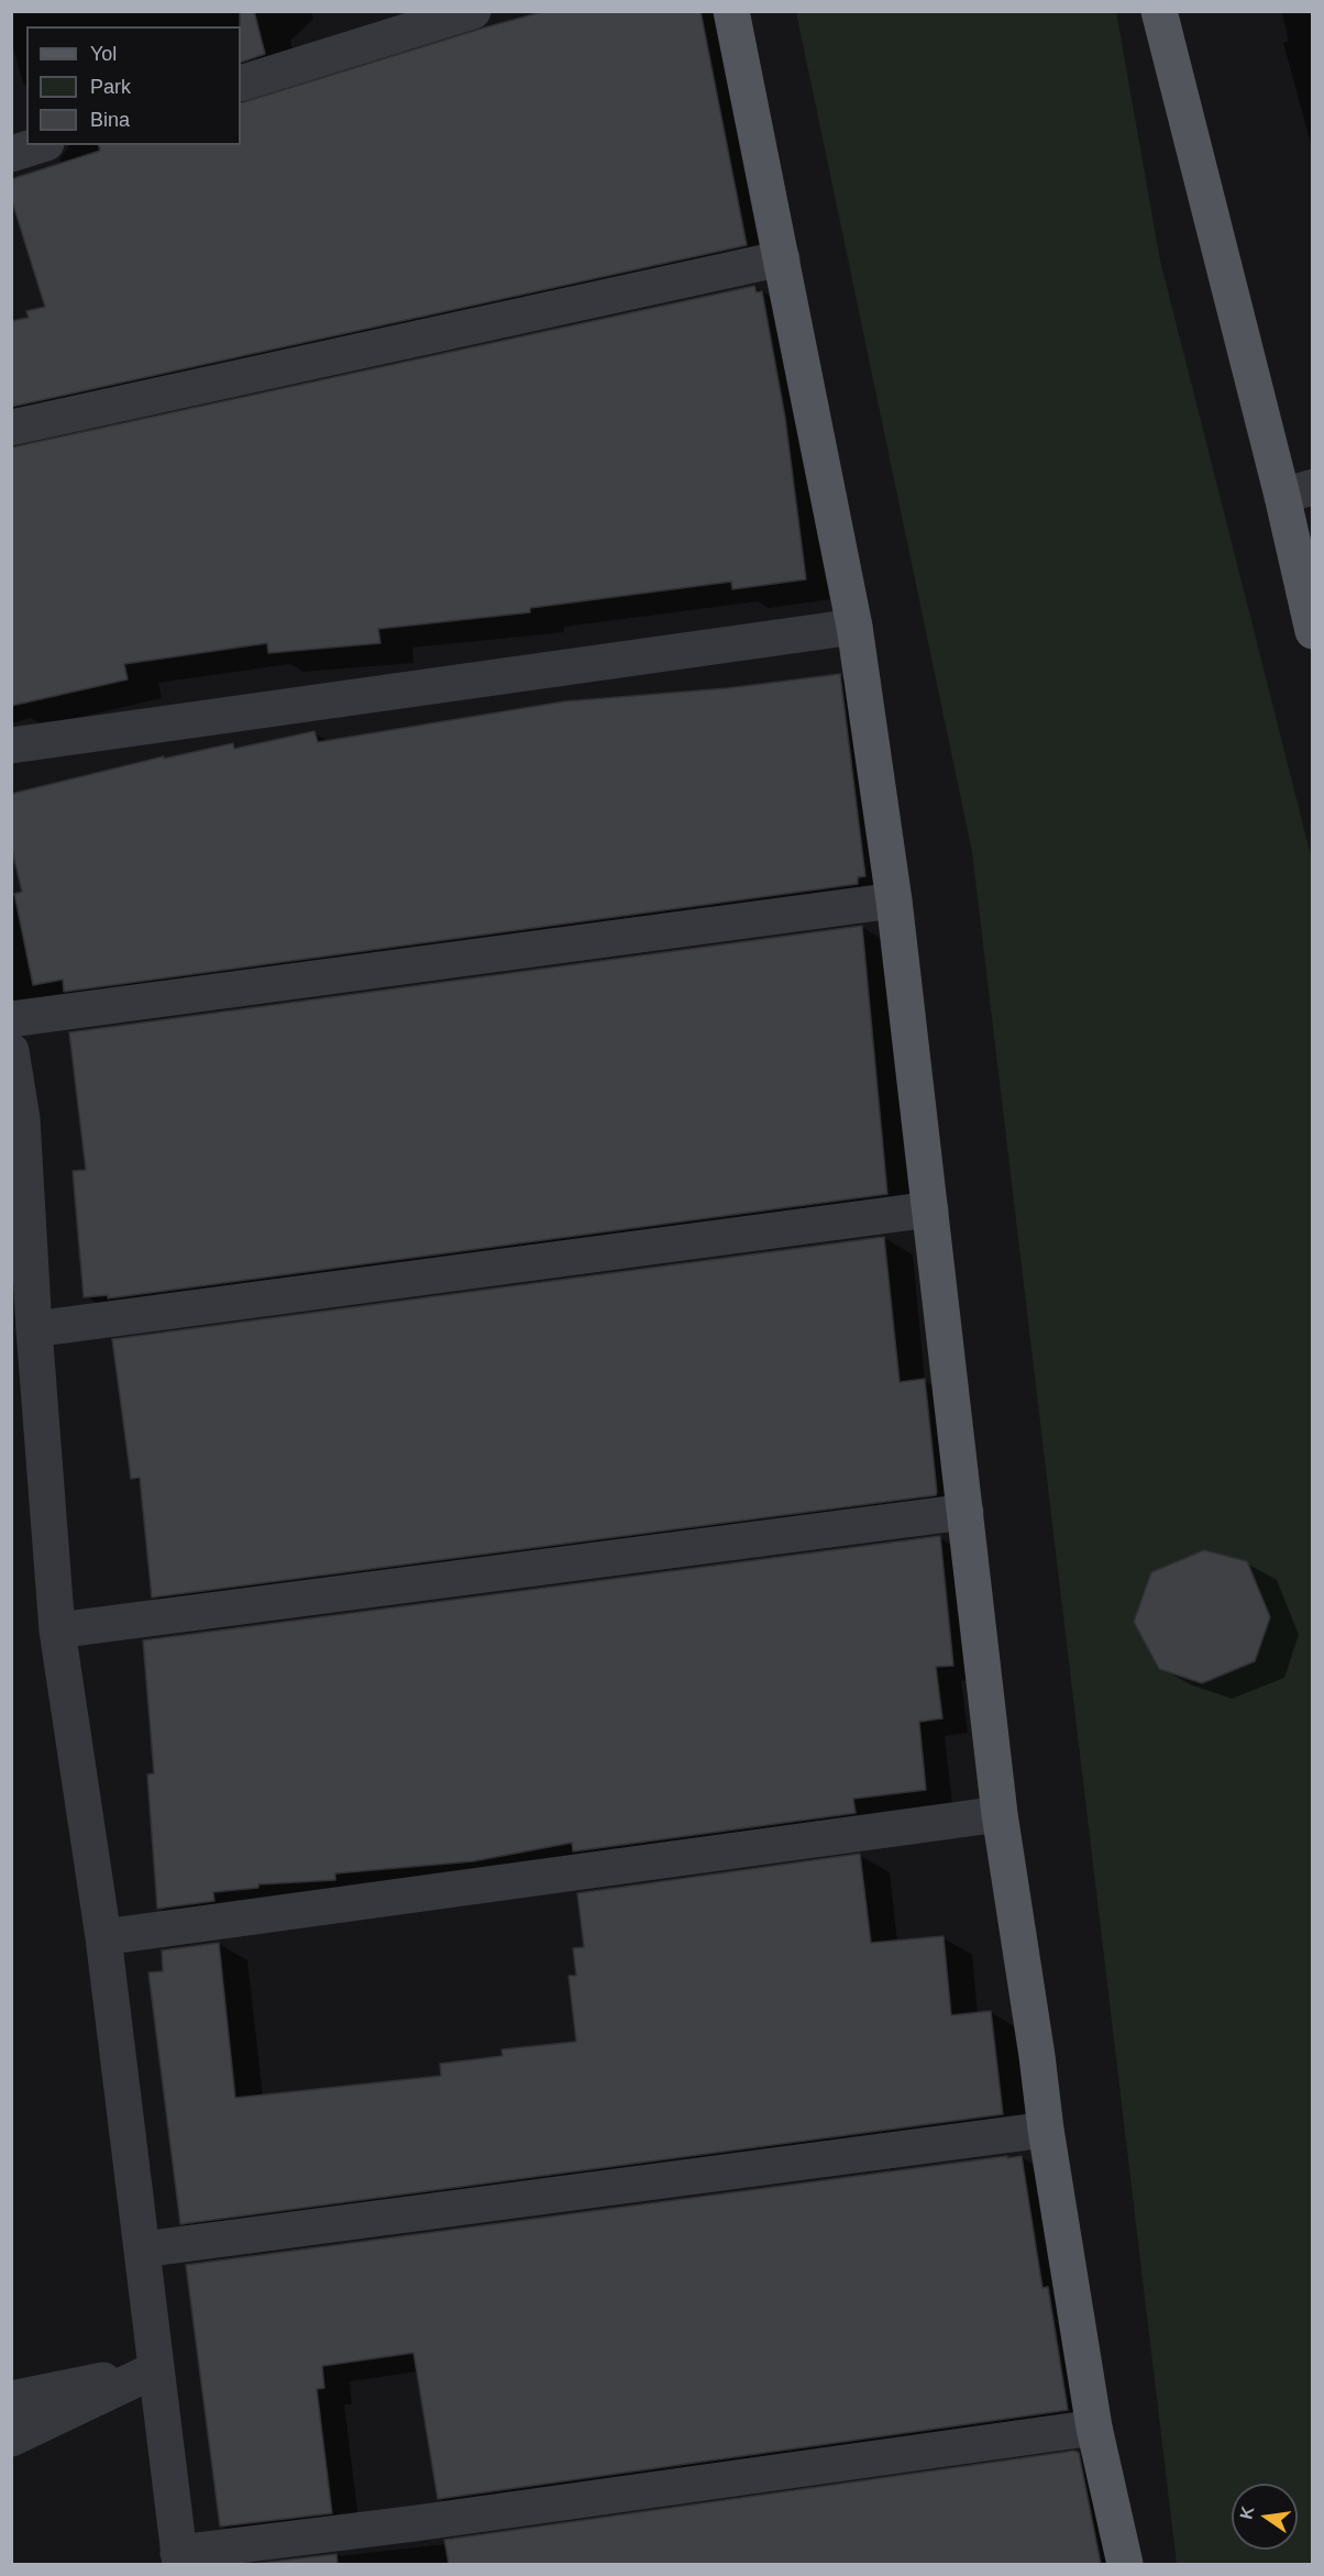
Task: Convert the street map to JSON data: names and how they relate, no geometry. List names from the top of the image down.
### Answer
{
  "legend": ["Yol", "Park", "Bina"],
  "north": "left"
}
